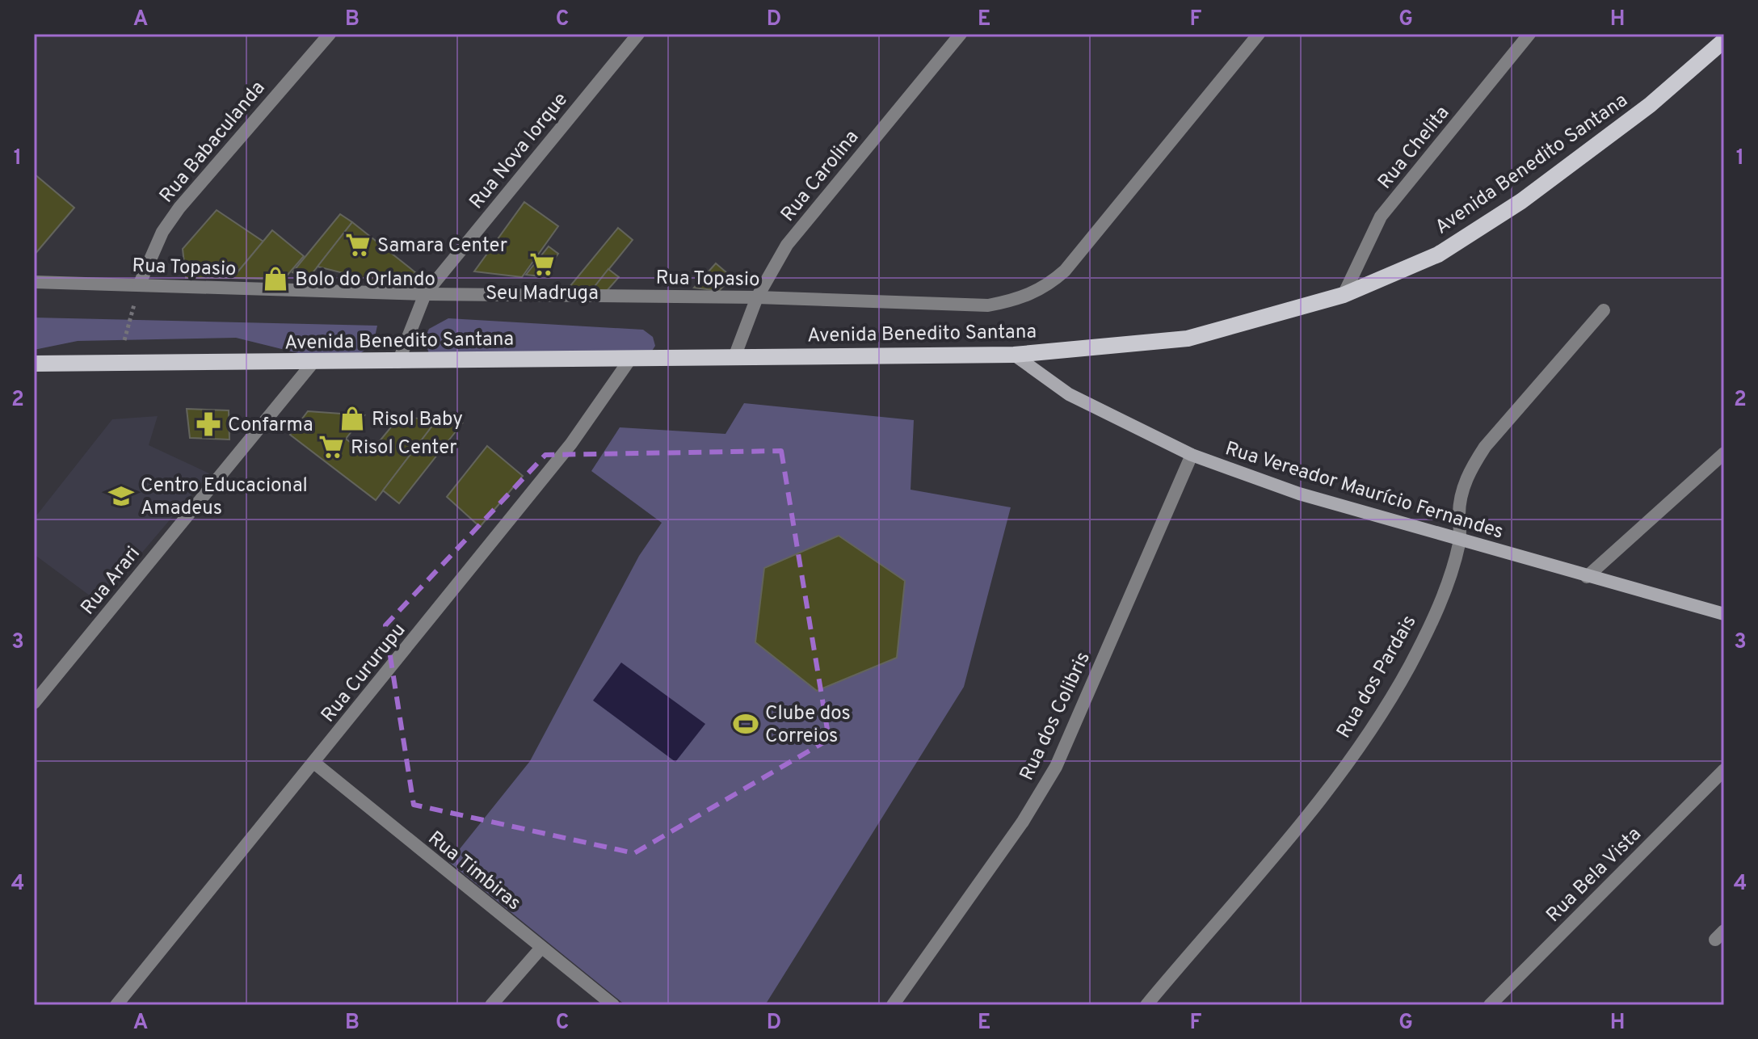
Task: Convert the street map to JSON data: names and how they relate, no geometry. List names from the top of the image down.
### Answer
{
  "streets": {
    "main road": ["Avenida Benedito Santana"],
    "street": [
      "Rua Babaculanda",
      "Rua Chelita",
      "Rua Nova Iorque",
      "Rua Carolina",
      "Rua Topasio",
      "Rua Vereador Maurício Fernandes",
      "Rua Arari",
      "Rua Cururupu",
      "Rua dos Pardais",
      "Rua dos Colibris",
      "Rua Timbiras",
      "Rua Bela Vista"
    ]
  },
  "crossings": [
    ["Rua Babaculanda", "Rua Topasio"],
    ["Rua Chelita", "Avenida Benedito Santana"],
    ["Rua Nova Iorque", "Avenida Benedito Santana"],
    ["Rua Nova Iorque", "Rua Topasio"],
    ["Avenida Benedito Santana", "Rua Carolina"],
    ["Avenida Benedito Santana", "Rua Vereador Maurício Fernandes"],
    ["Avenida Benedito Santana", "Rua Arari"],
    ["Avenida Benedito Santana", "Rua Cururupu"],
    ["Rua Carolina", "Rua Topasio"],
    ["Rua Vereador Maurício Fernandes", "Rua dos Pardais"],
    ["Rua Vereador Maurício Fernandes", "Rua dos Colibris"],
    ["Rua Cururupu", "Rua Timbiras"]
  ],
  "places": {
    "supermarket": ["Samara Center", "Seu Madruga", "Risol Center"],
    "shop": ["Bolo do Orlando", "Risol Baby"],
    "pharmacy": ["Confarma"],
    "school or university": ["Centro Educacional Amadeus"],
    "sports": ["Clube dos Correios"]
  },
  "grid": {
    "columns": [
      "A",
      "B",
      "C",
      "D",
      "E",
      "F",
      "G",
      "H"
    ],
    "rows": [
      "1",
      "2",
      "3",
      "4"
    ]
  }
}
